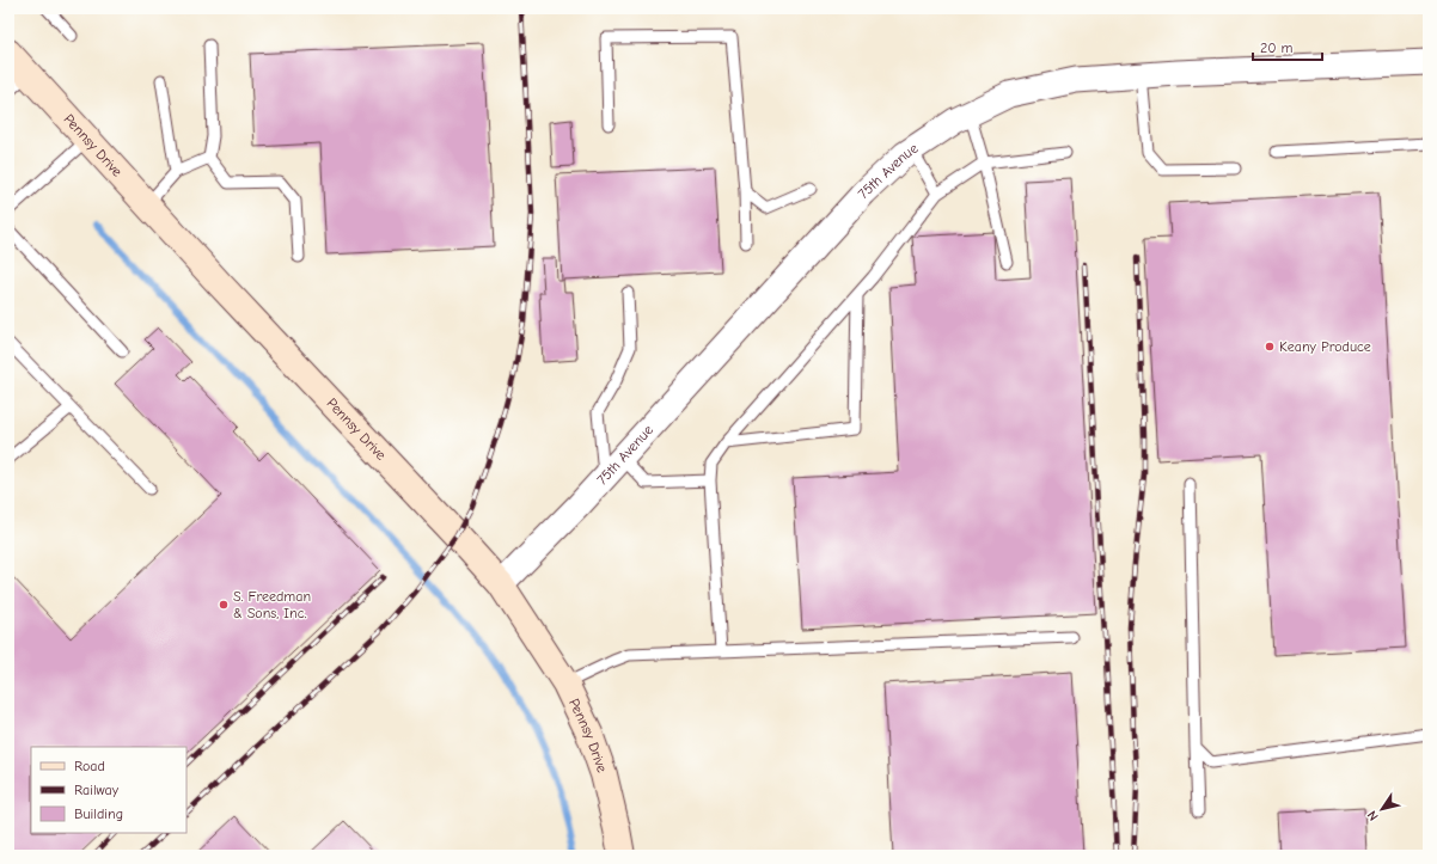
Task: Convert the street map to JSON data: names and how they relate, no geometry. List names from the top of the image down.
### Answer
{
  "streets": {
    "main road": ["Pennsy Drive"],
    "street": ["75th Avenue"]
  },
  "crossings": [
    ["Pennsy Drive", "75th Avenue"]
  ],
  "places": ["Keany Produce", "S. Freedman & Sons, Inc."],
  "legend": ["Road", "Railway", "Building"],
  "scale_bar": "20 m",
  "north": "bottom left"
}
